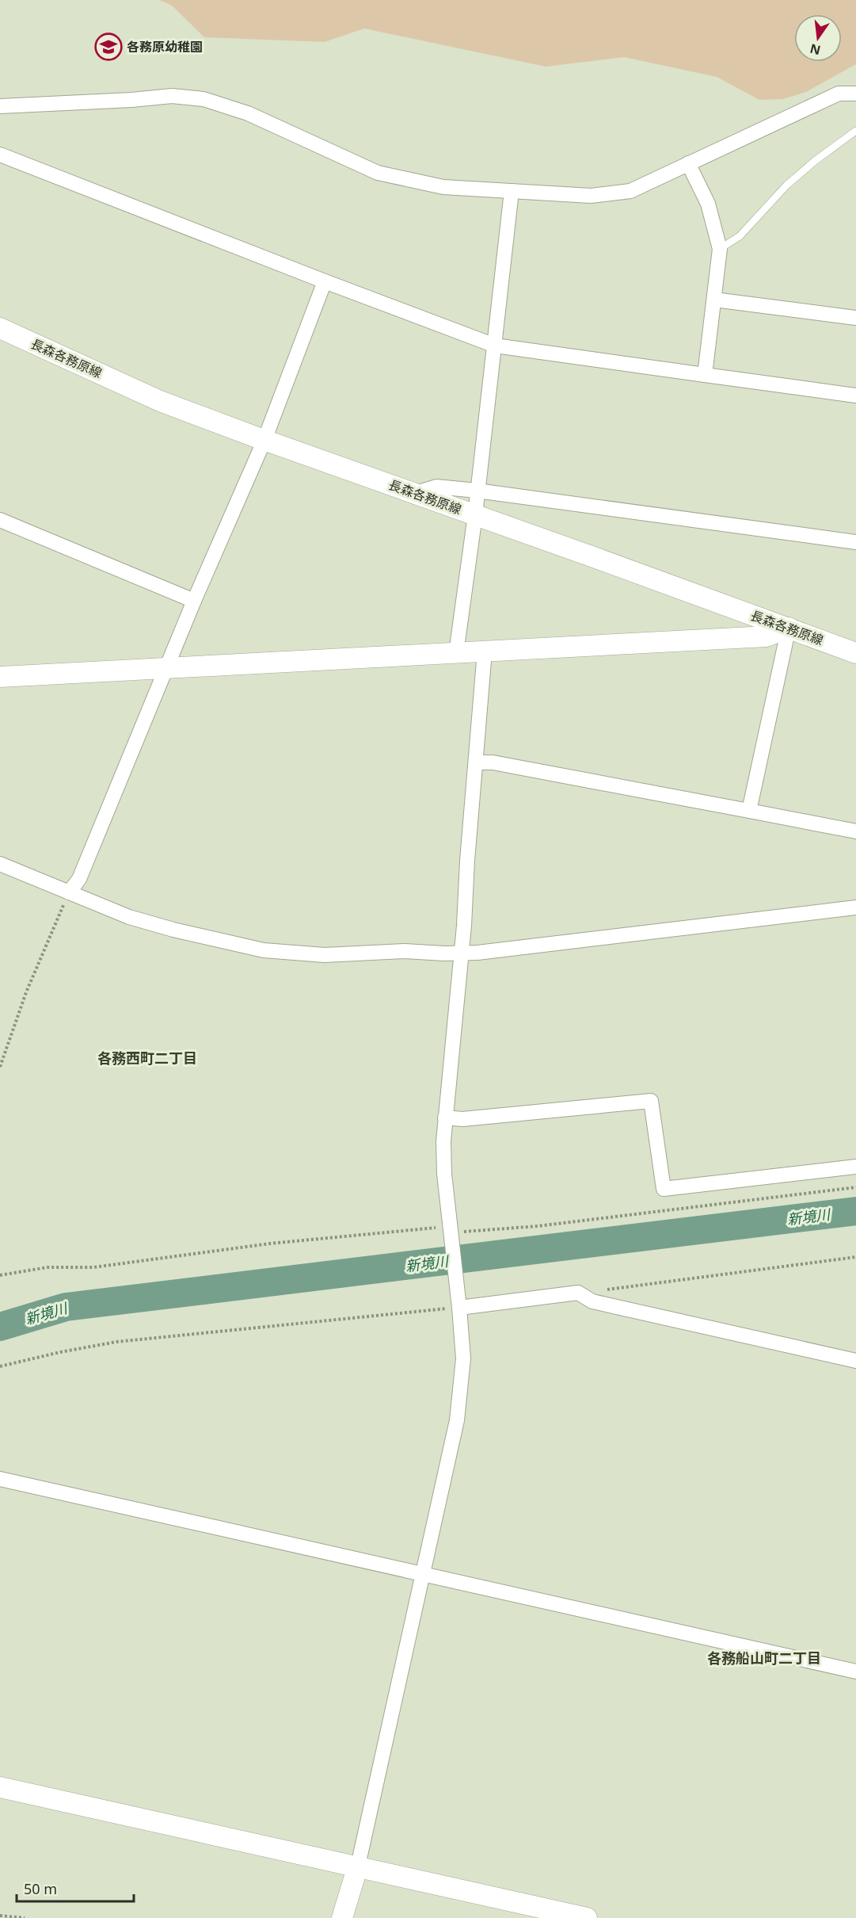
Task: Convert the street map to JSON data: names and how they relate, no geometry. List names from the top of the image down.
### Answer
{
  "streets": {
    "street": ["長森各務原線"]
  },
  "districts": ["各務西町二丁目", "各務船山町二丁目"],
  "water": ["新境川"],
  "places": {
    "school or university": ["各務原幼稚園"]
  },
  "scale_bar": "50 m",
  "north": "bottom"
}
